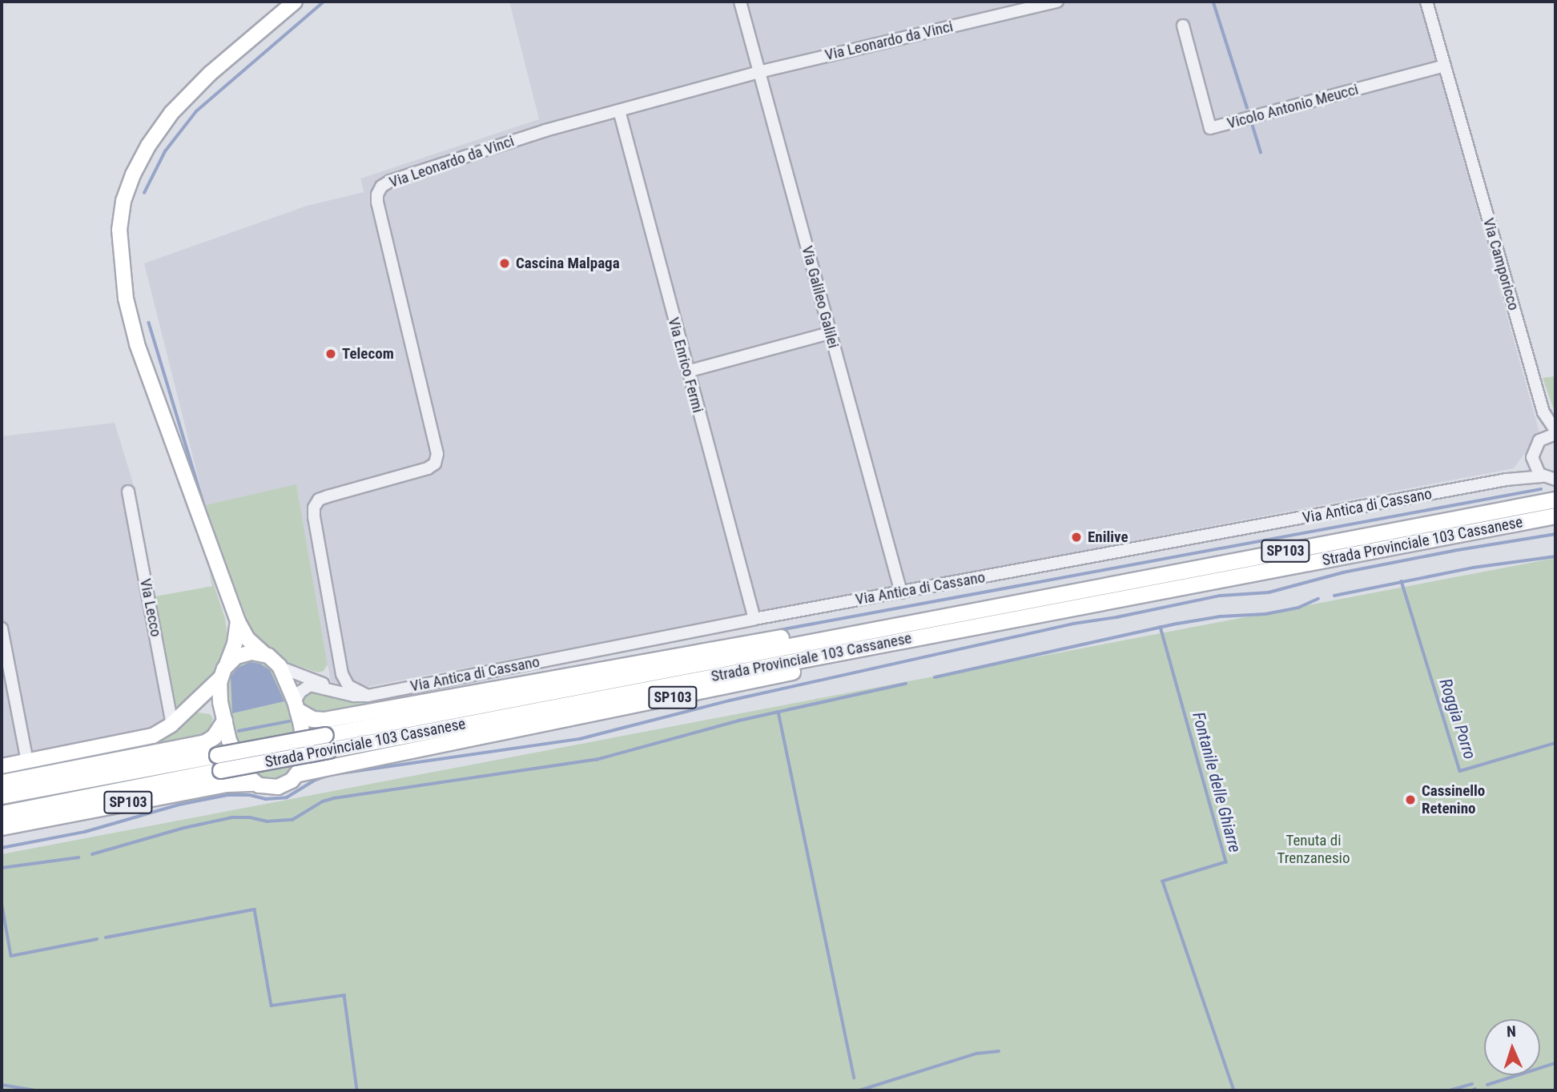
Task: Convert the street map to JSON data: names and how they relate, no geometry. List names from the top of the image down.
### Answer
{
  "streets": {
    "highway": ["Strada Provinciale 103 Cassanese", "SP103"],
    "street": [
      "Via Leonardo da Vinci",
      "Vicolo Antonio Meucci",
      "Via Camporicco",
      "Via Galileo Galilei",
      "Via Enrico Fermi",
      "Via Antica di Cassano",
      "Via Lecco"
    ]
  },
  "crossings": [
    ["Via Leonardo da Vinci", "Via Galileo Galilei"],
    ["Via Leonardo da Vinci", "Via Enrico Fermi"],
    ["Vicolo Antonio Meucci", "Via Camporicco"],
    ["Via Galileo Galilei", "Via Antica di Cassano"],
    ["Via Enrico Fermi", "Via Antica di Cassano"],
    ["Via Antica di Cassano", "SP103"],
    ["Strada Provinciale 103 Cassanese", "SP103"]
  ],
  "water": ["Roggia Porro", "Fontanile delle Ghiarre"],
  "parks": ["Tenuta di Trenzanesio"],
  "places": [
    "Cascina Malpaga",
    "Telecom",
    "Enilive",
    "Cassinello Retenino"
  ],
  "north": "top"
}
